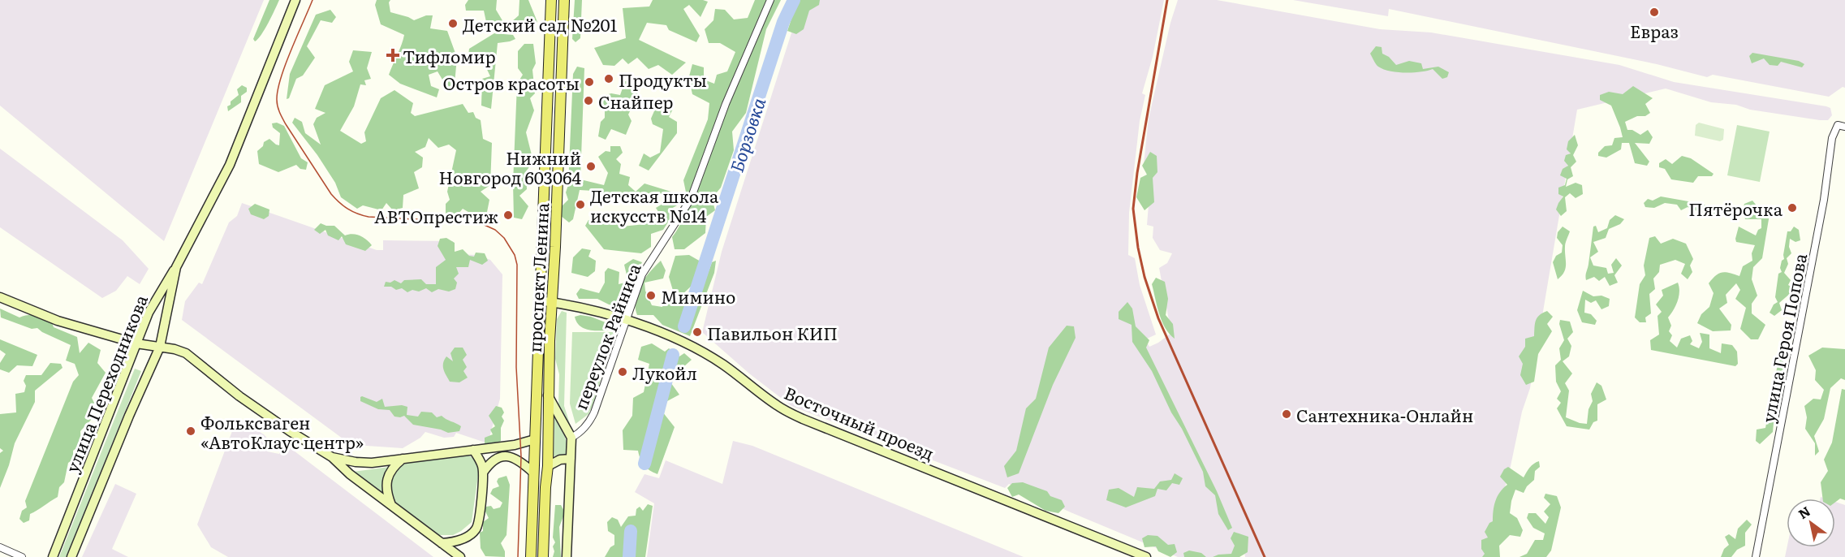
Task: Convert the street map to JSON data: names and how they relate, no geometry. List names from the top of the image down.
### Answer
{
  "streets": {
    "main road": ["проспект Ленина", "улица Переходникова", "Восточный проезд"],
    "street": ["переулок Райниса", "улица Героя Попова"]
  },
  "crossings": [
    ["проспект Ленина", "Восточный проезд"],
    ["переулок Райниса", "Восточный проезд"]
  ],
  "water": ["Борзовка"],
  "places": {
    "other": [
      "Евраз",
      "Детский сад №201",
      "Продукты",
      "Остров красоты",
      "Снайпер",
      "Нижний Новгород 603064",
      "Детская школа искусств №14",
      "Пятёрочка",
      "АВТОпрестиж",
      "Мимино",
      "Павильон КИП",
      "Лукойл",
      "Сантехника-Онлайн",
      "Фольксваген «АвтоКлаус центр»"
    ],
    "health": ["Тифломир"]
  },
  "north": "top left"
}
